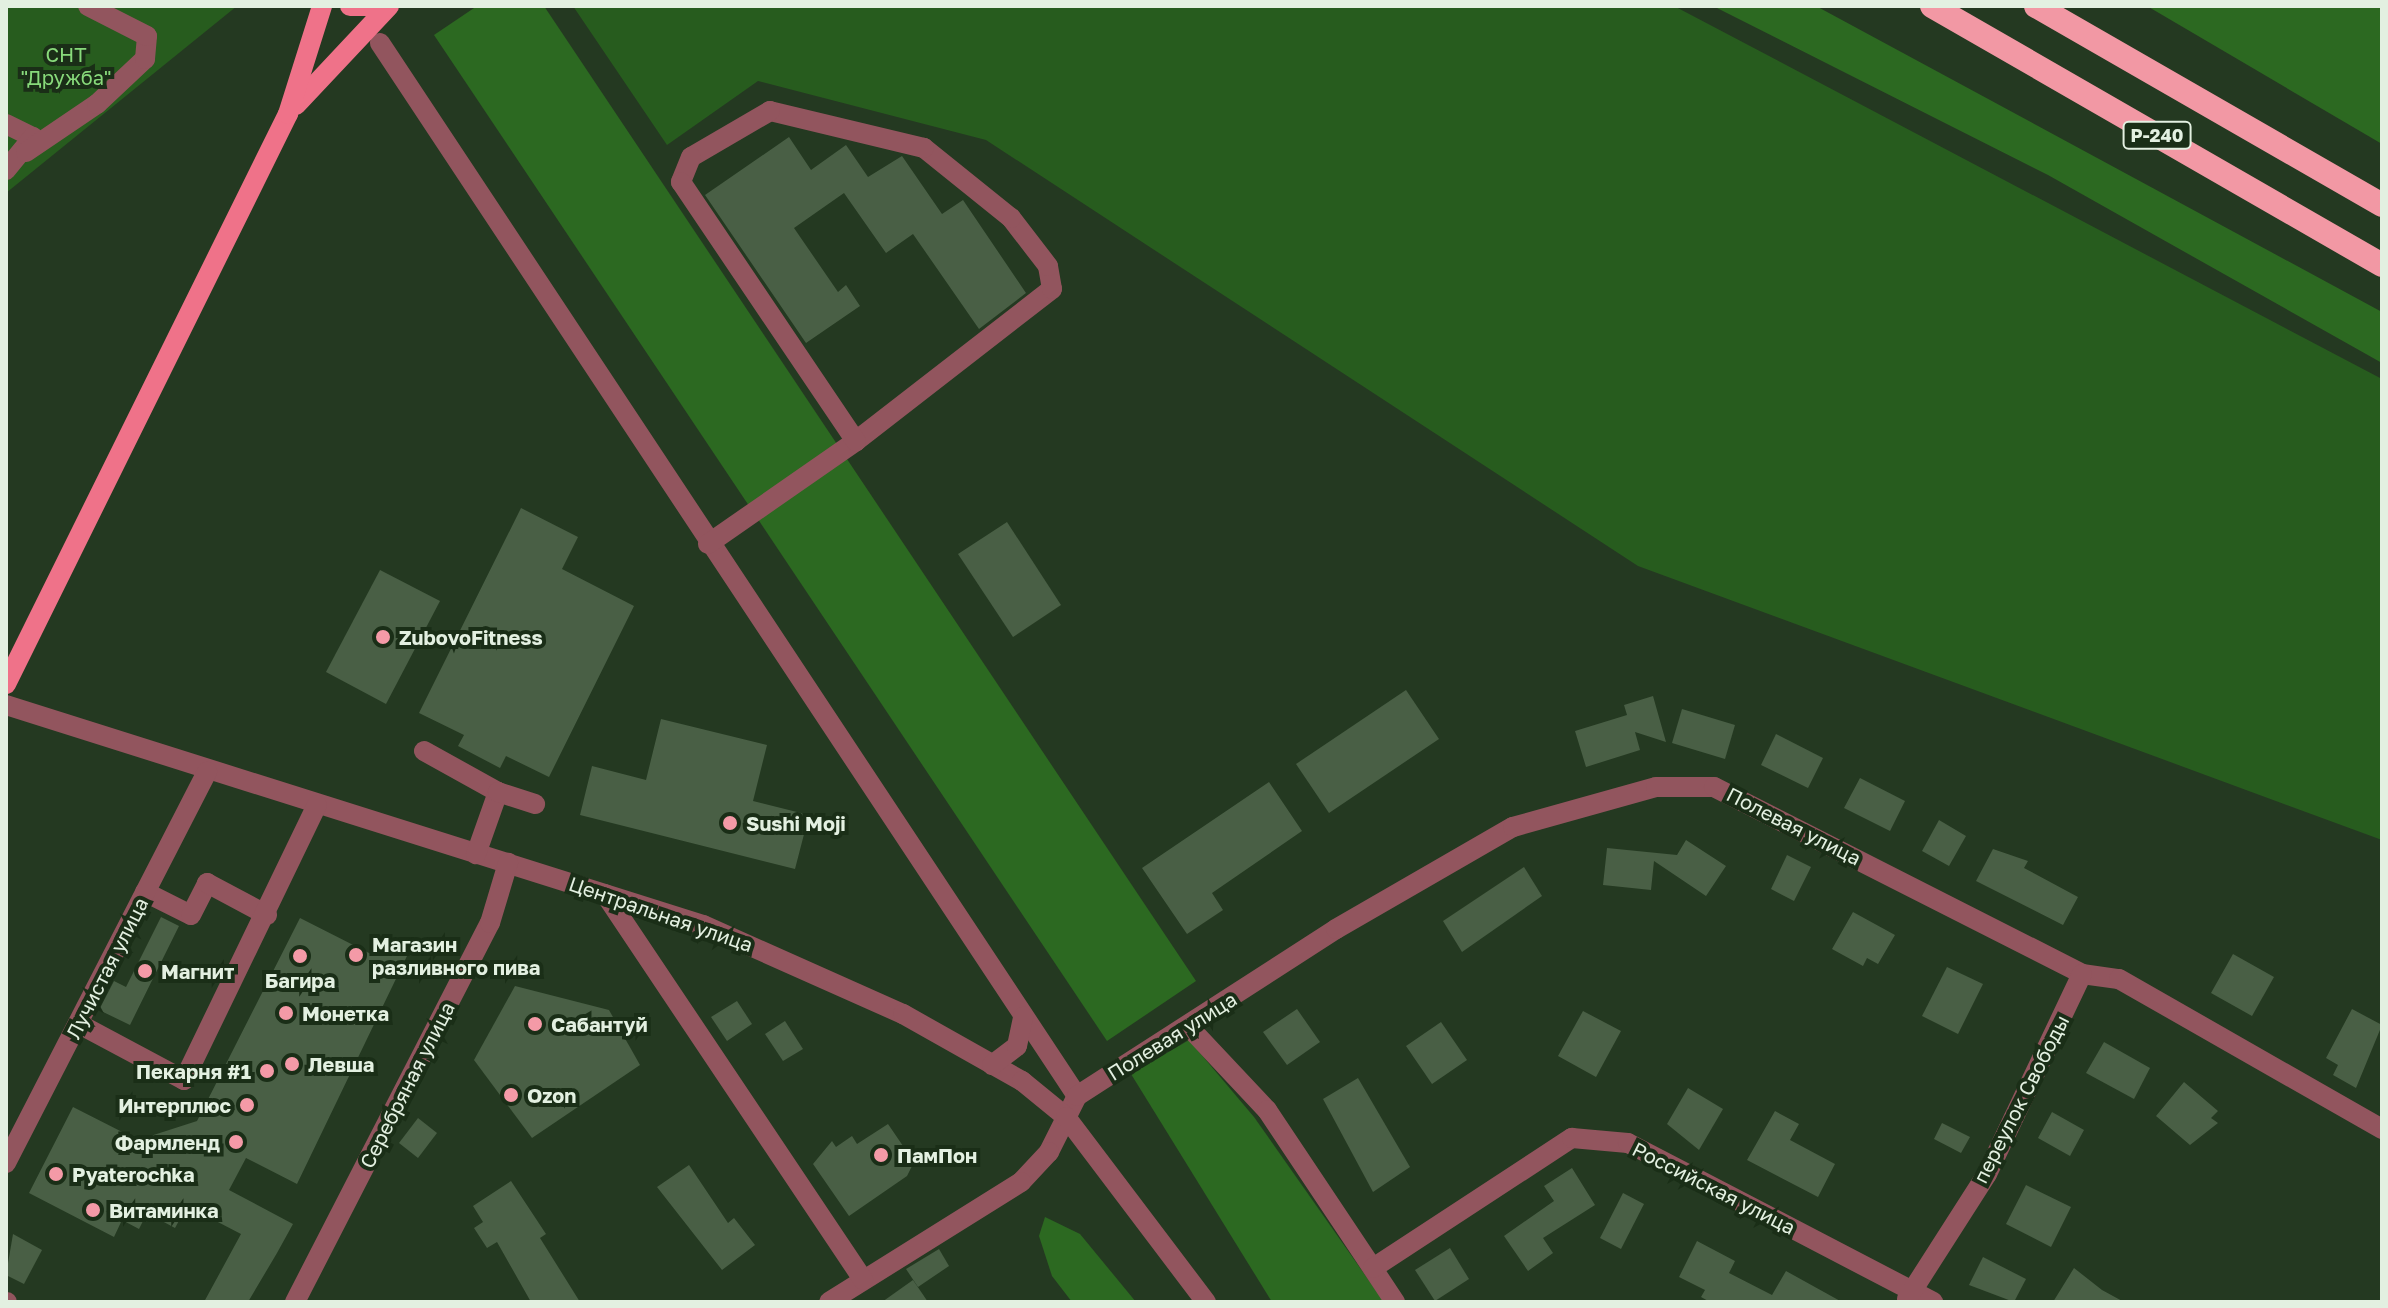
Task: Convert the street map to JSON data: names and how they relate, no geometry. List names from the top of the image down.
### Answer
{
  "streets": {
    "highway": ["Р-240"],
    "street": [
      "Полевая улица",
      "Центральная улица",
      "Лучистая улица",
      "Серебряная улица",
      "переулок Свободы",
      "Российская улица"
    ]
  },
  "crossings": [
    ["Полевая улица", "переулок Свободы"],
    ["Центральная улица", "Лучистая улица"],
    ["Центральная улица", "Серебряная улица"],
    ["переулок Свободы", "Российская улица"]
  ],
  "parks": ["СНТ \"Дружба\""],
  "places": [
    "ZubovoFitness",
    "Sushi Moji",
    "Магазин разливного пива",
    "Багира",
    "Магнит",
    "Монетка",
    "Сабантуй",
    "Левша",
    "Пекарня #1",
    "Ozon",
    "Интерплюс",
    "Фармленд",
    "ПамПон",
    "Pyaterochka",
    "Витаминка"
  ]
}
